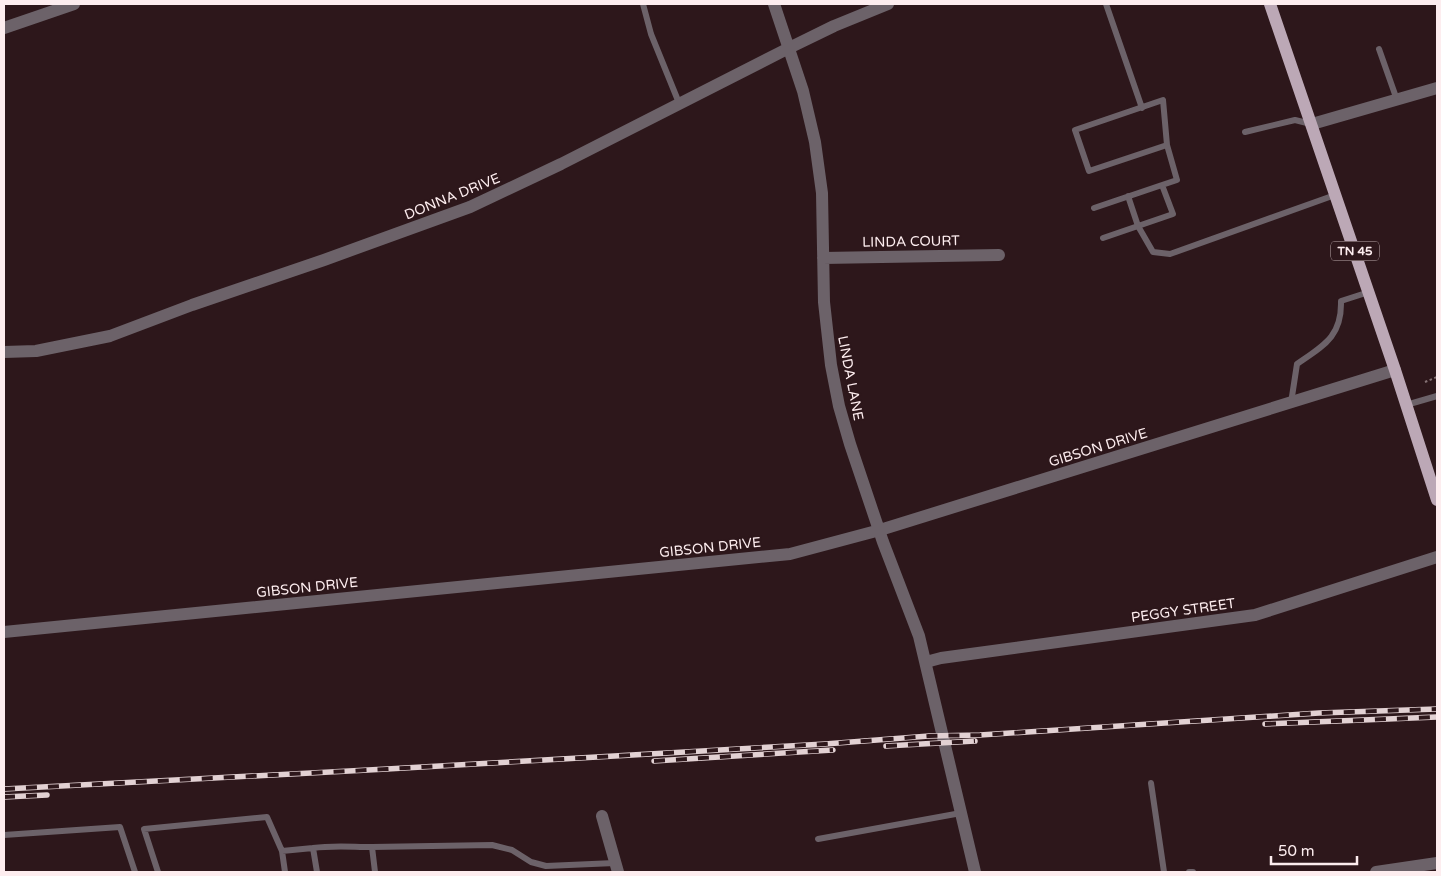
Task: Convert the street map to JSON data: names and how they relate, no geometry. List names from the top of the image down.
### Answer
{
  "streets": {
    "main road": ["TN 45"],
    "street": [
      "DONNA DRIVE",
      "LINDA COURT",
      "LINDA LANE",
      "GIBSON DRIVE",
      "PEGGY STREET"
    ]
  },
  "crossings": [
    ["DONNA DRIVE", "LINDA LANE"],
    ["LINDA COURT", "LINDA LANE"],
    ["TN 45", "GIBSON DRIVE"],
    ["LINDA LANE", "GIBSON DRIVE"],
    ["LINDA LANE", "PEGGY STREET"]
  ],
  "scale_bar": "50 m"
}
